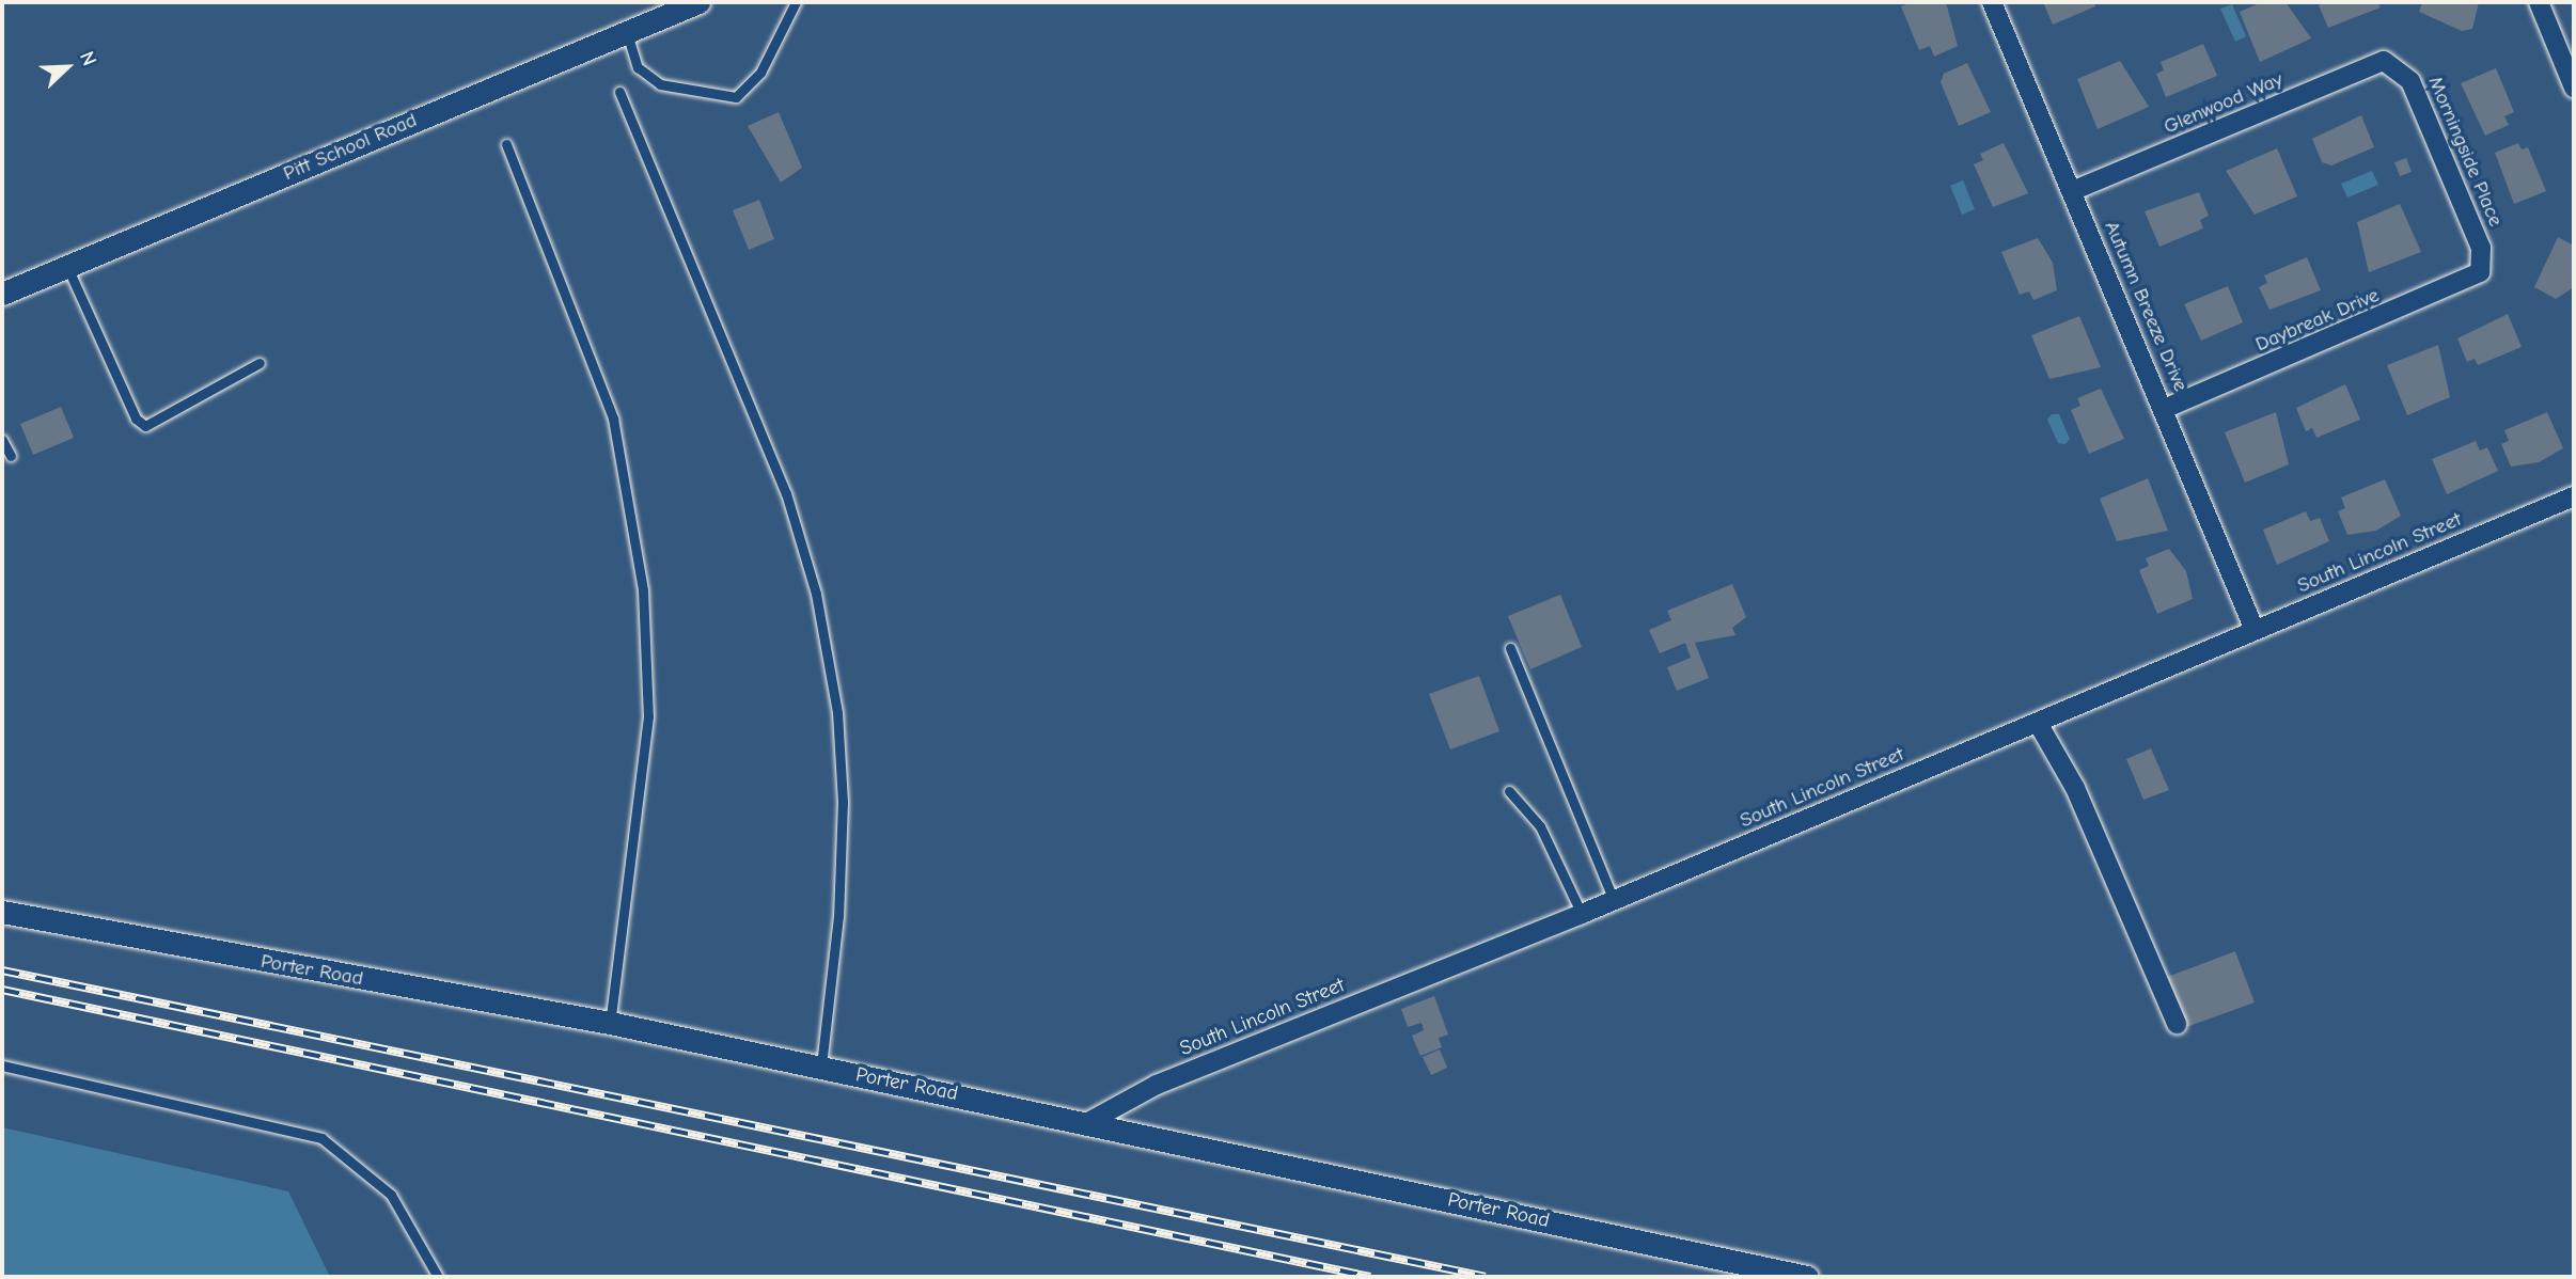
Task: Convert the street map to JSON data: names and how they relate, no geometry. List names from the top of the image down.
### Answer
{
  "streets": {
    "street": [
      "Glenwood Way",
      "Pitt School Road",
      "Morningside Place",
      "Autumn Breeze Drive",
      "Daybreak Drive",
      "South Lincoln Street",
      "Porter Road"
    ]
  },
  "crossings": [
    ["Glenwood Way", "Morningside Place"],
    ["Glenwood Way", "Autumn Breeze Drive"],
    ["Morningside Place", "Daybreak Drive"],
    ["Autumn Breeze Drive", "Daybreak Drive"],
    ["Autumn Breeze Drive", "South Lincoln Street"],
    ["South Lincoln Street", "Porter Road"]
  ],
  "north": "top right"
}
